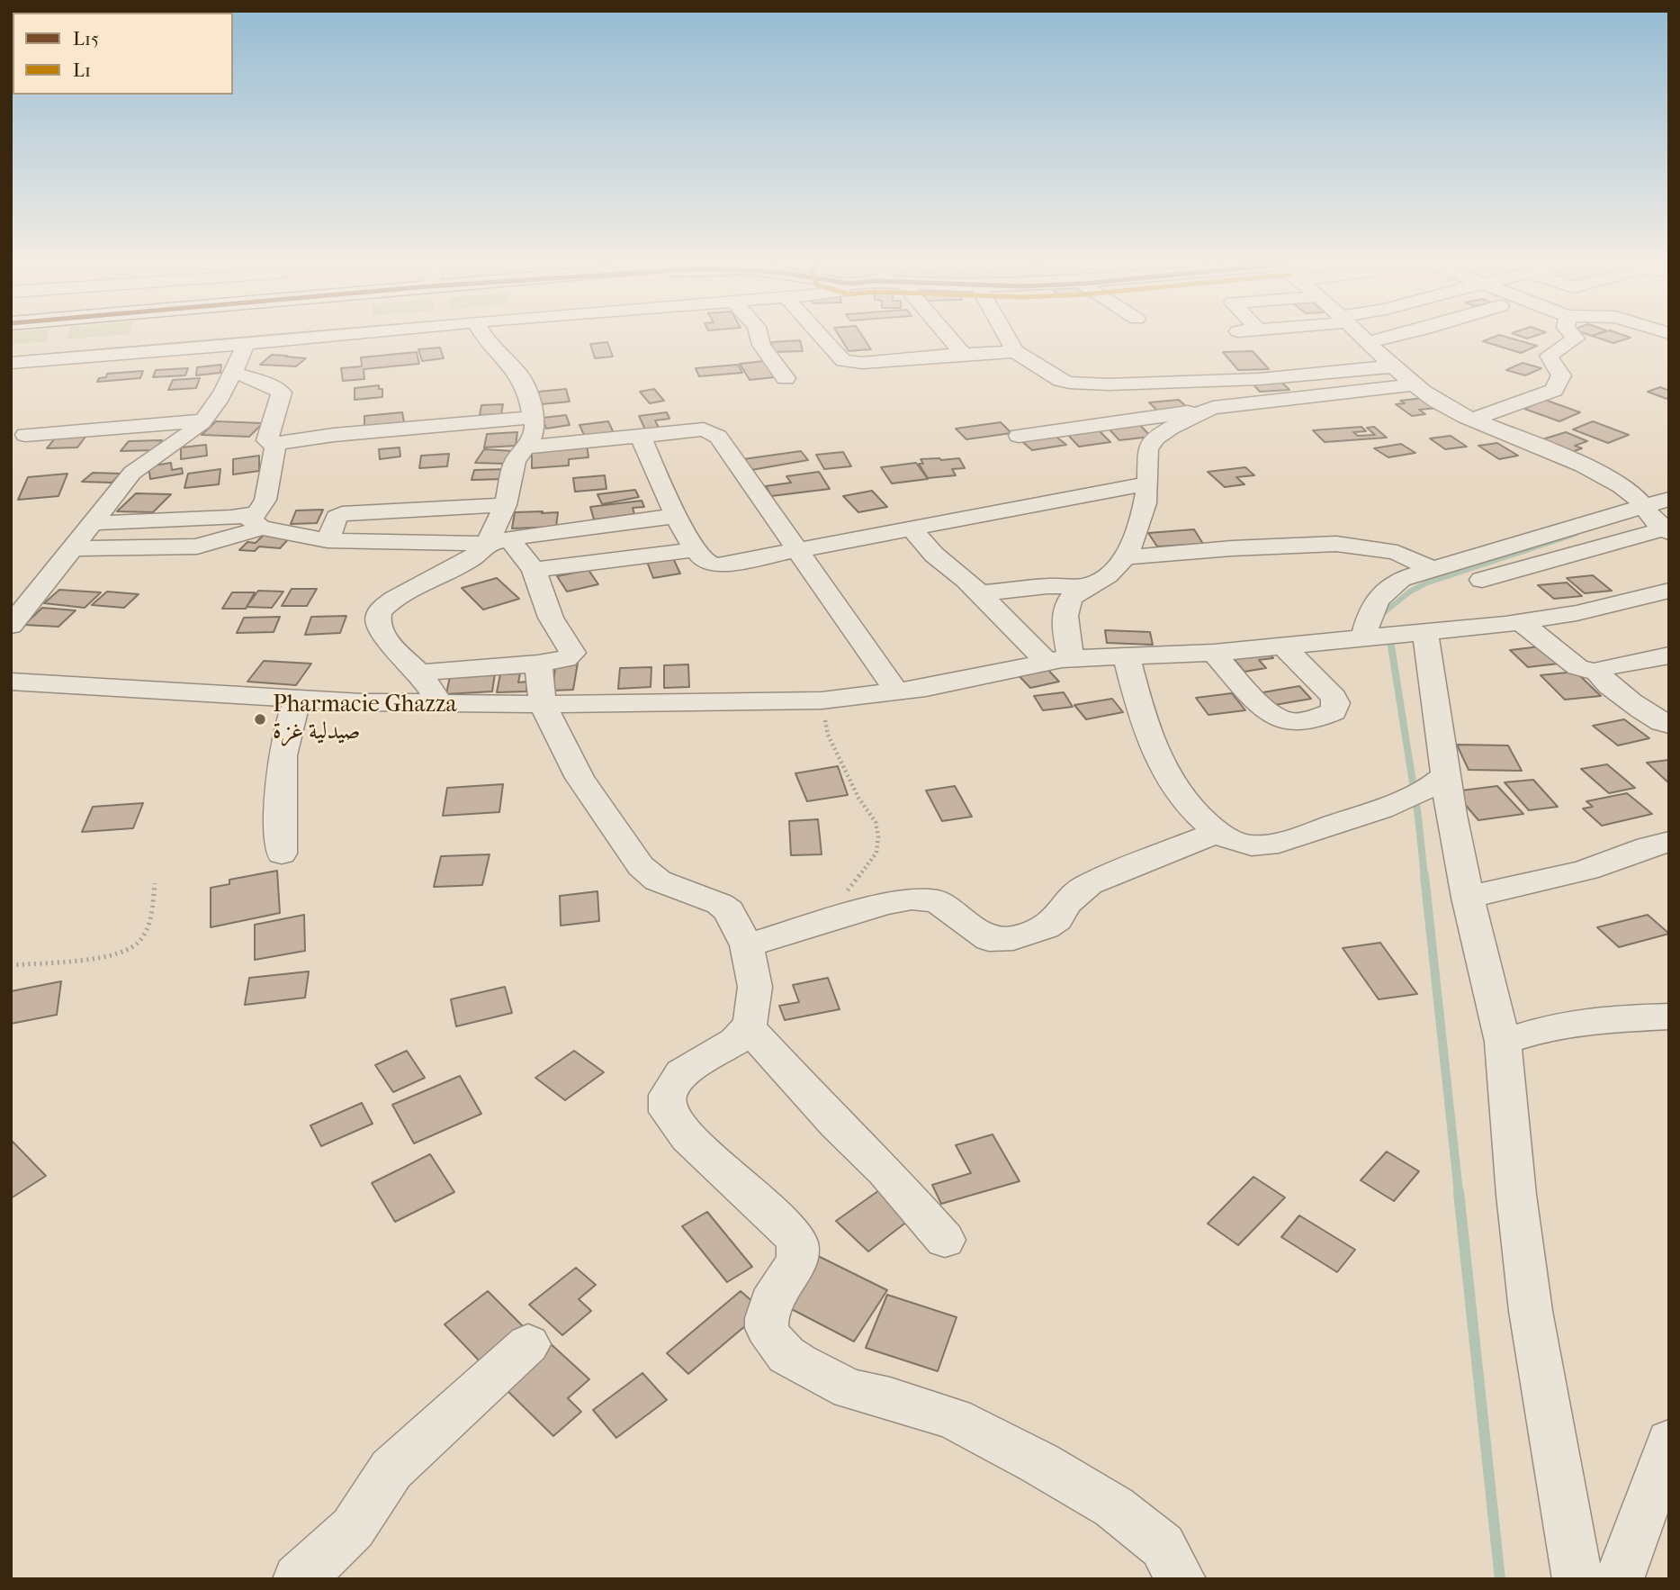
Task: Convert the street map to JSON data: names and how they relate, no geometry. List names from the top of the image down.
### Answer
{
  "places": ["Pharmacie Ghazza صيدلية غزة"],
  "legend": ["L15", "L1"]
}
